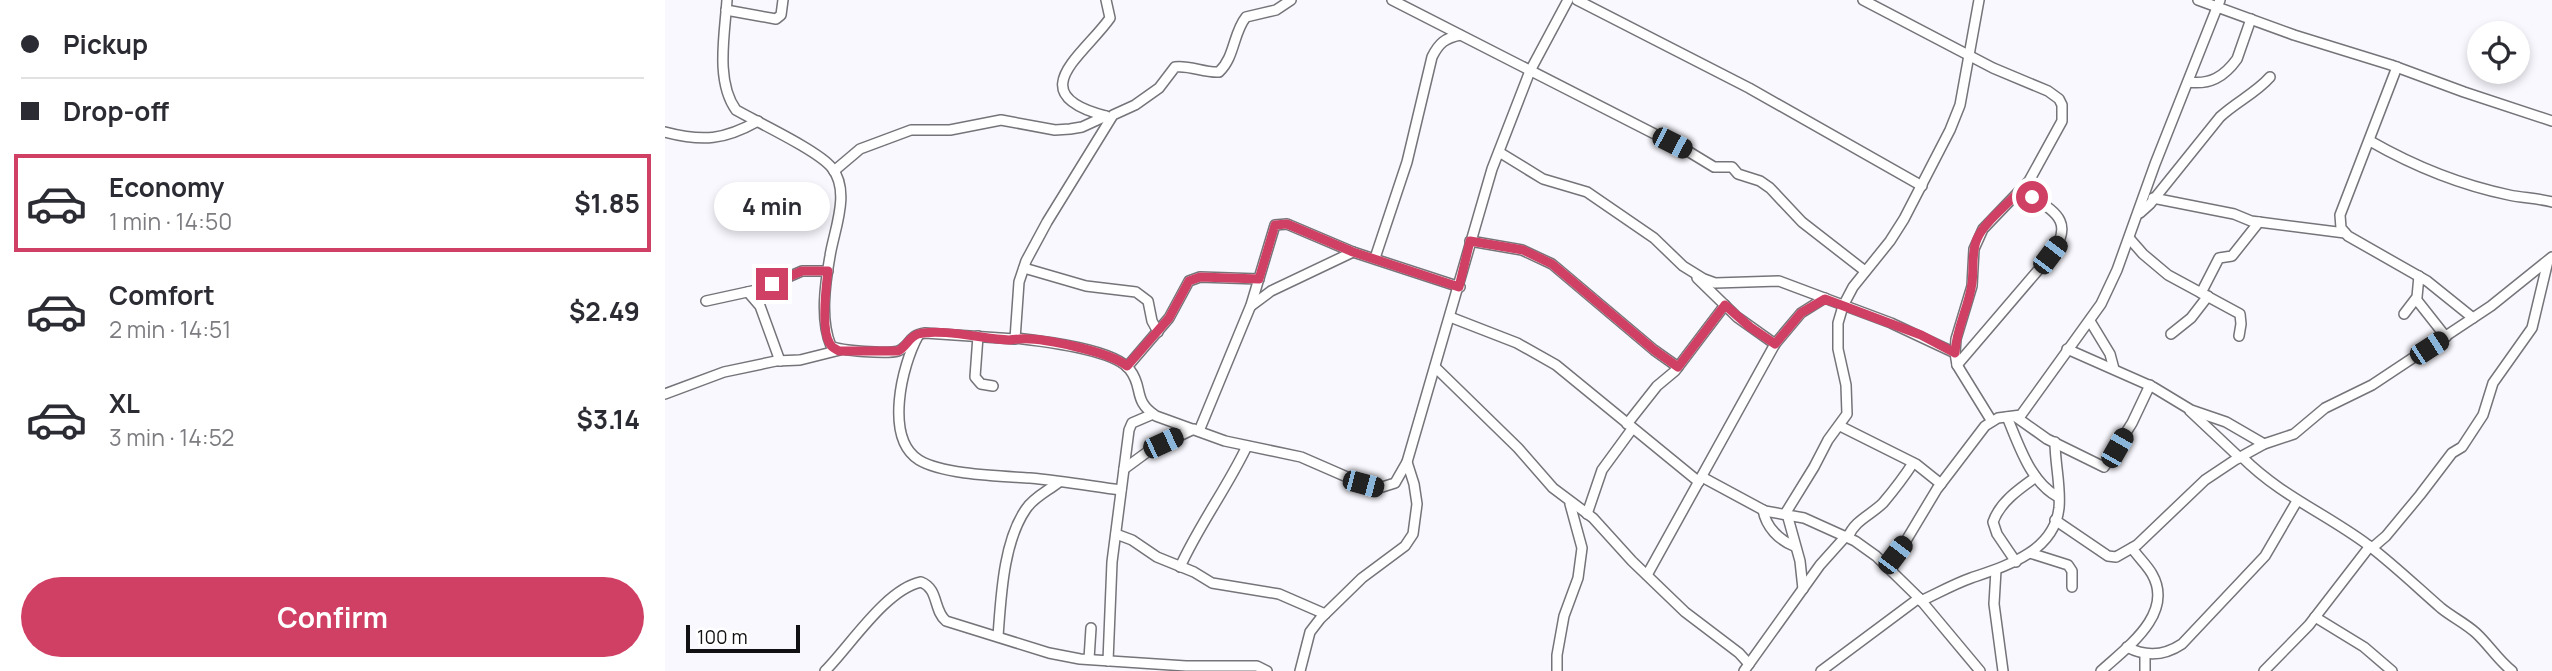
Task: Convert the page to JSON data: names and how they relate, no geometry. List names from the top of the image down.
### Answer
{
  "scale_bar": "100 m",
  "page": {
    "banner": ["Pickup", "Drop-off"],
    "list": [
      {
        "name": "Economy",
        "note": "1 min · 14:50",
        "value": "$1.85"
      },
      {
        "name": "Comfort",
        "note": "2 min · 14:51",
        "value": "$2.49"
      },
      {
        "name": "XL",
        "note": "3 min · 14:52",
        "value": "$3.14"
      }
    ],
    "bubble": "4 min",
    "buttons": "Confirm",
    "scale": "100 m"
  }
}
